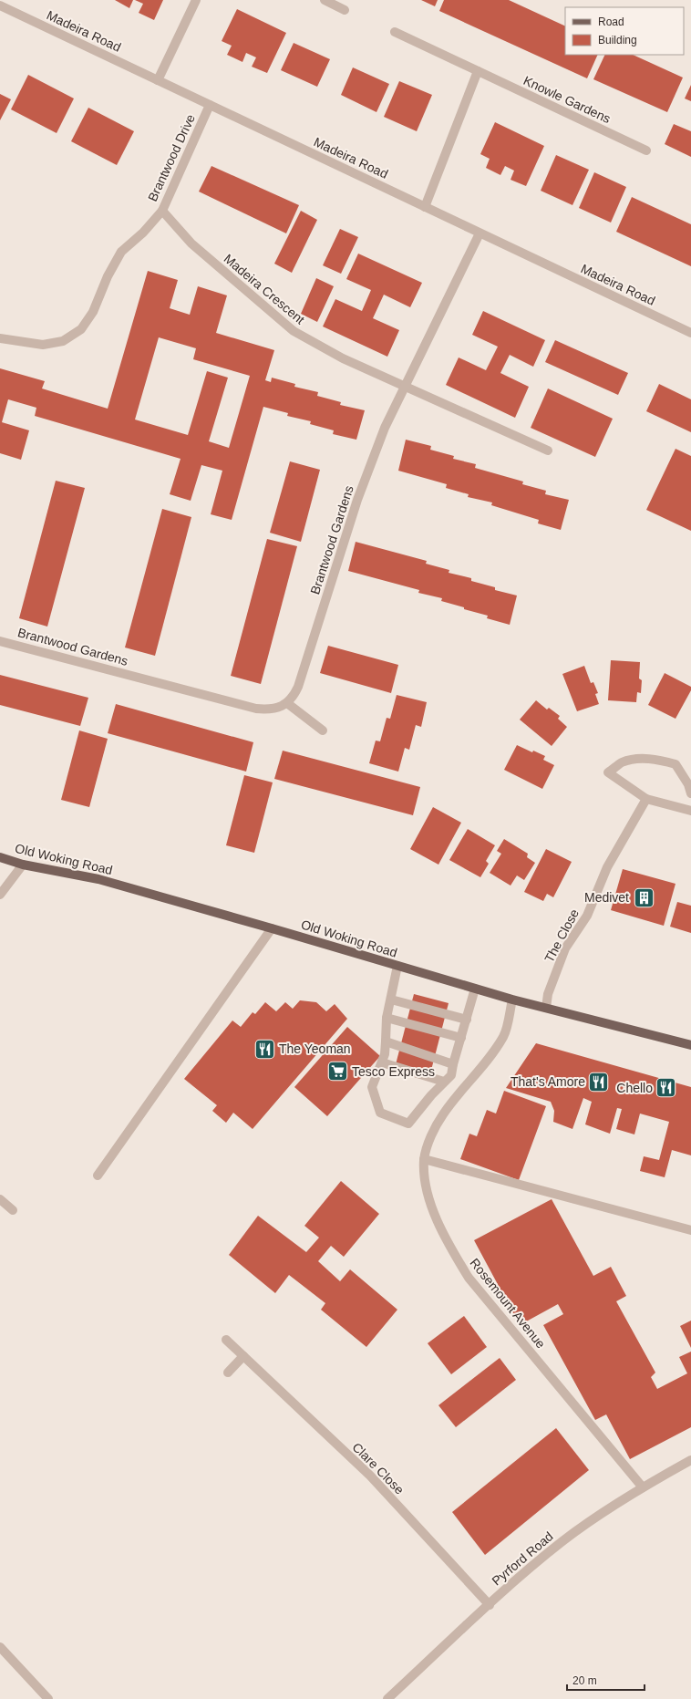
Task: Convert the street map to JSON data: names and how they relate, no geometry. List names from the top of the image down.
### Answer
{
  "streets": {
    "main road": ["Old Woking Road"],
    "street": [
      "Madeira Road",
      "Knowle Gardens",
      "Brantwood Drive",
      "Madeira Crescent",
      "Brantwood Gardens",
      "The Close",
      "Rosemount Avenue",
      "Clare Close",
      "Pyrford Road"
    ]
  },
  "crossings": [
    ["Madeira Road", "Brantwood Drive"],
    ["Madeira Road", "Brantwood Gardens"],
    ["Brantwood Drive", "Madeira Crescent"],
    ["Madeira Crescent", "Brantwood Gardens"],
    ["Old Woking Road", "The Close"],
    ["Old Woking Road", "Rosemount Avenue"],
    ["Rosemount Avenue", "Pyrford Road"],
    ["Clare Close", "Pyrford Road"]
  ],
  "places": {
    "building": ["Medivet"],
    "restaurant": ["The Yeoman", "That's Amore", "Chello"],
    "supermarket": ["Tesco Express"]
  },
  "legend": ["Road", "Building"],
  "scale_bar": "20 m"
}
